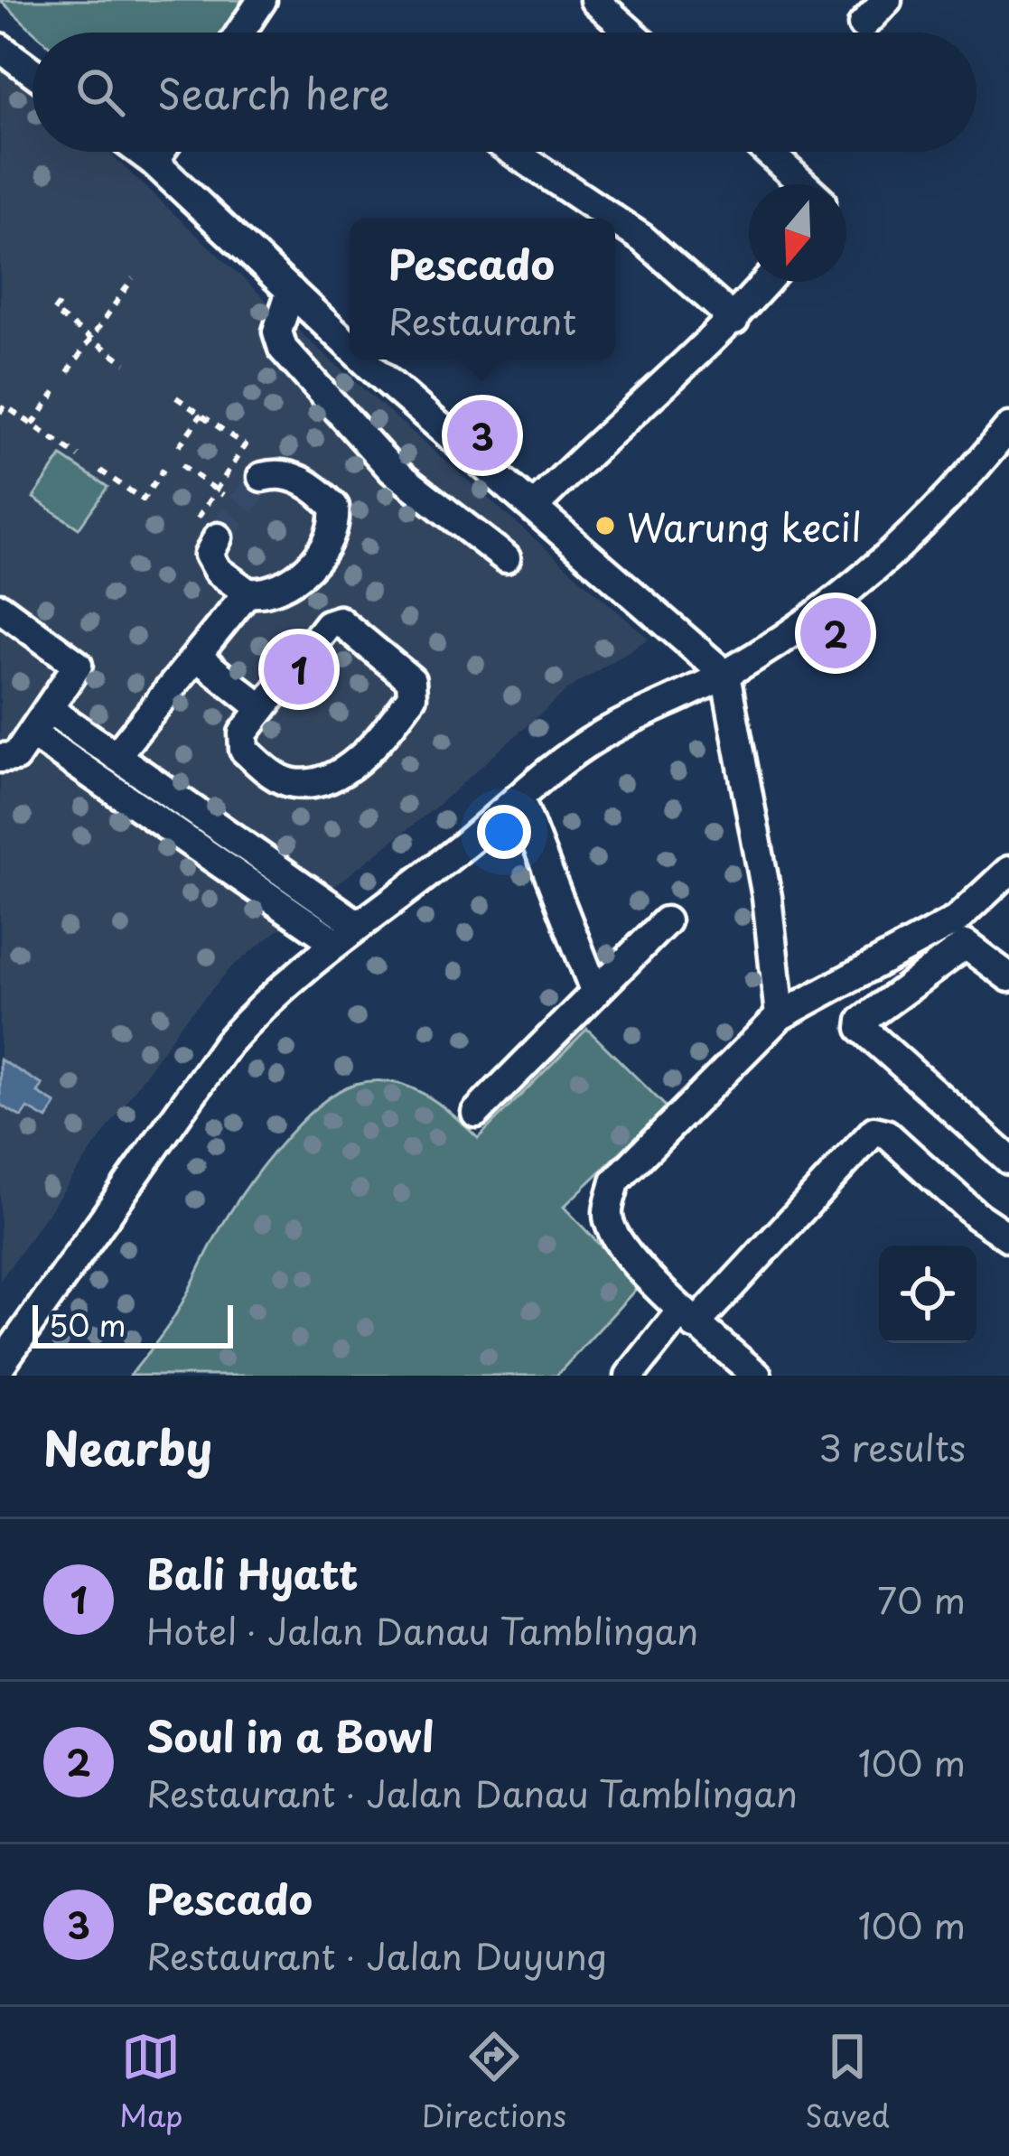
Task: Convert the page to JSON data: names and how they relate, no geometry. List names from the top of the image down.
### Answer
{
  "places": ["Warung kecil"],
  "scale_bar": "50 m",
  "north": "bottom",
  "page": {
    "search": "Search here",
    "popup": ["Pescado", "Restaurant"],
    "pins": ["3", "2", "1"],
    "scale": "50 m",
    "heading": ["Nearby", "3 results"],
    "list": [
      {
        "mark": "1",
        "name": "Bali Hyatt",
        "note": "Hotel · Jalan Danau Tamblingan",
        "value": "70 m"
      },
      {
        "mark": "2",
        "name": "Soul in a Bowl",
        "note": "Restaurant · Jalan Danau Tamblingan",
        "value": "100 m"
      },
      {
        "mark": "3",
        "name": "Pescado",
        "note": "Restaurant · Jalan Duyung",
        "value": "100 m"
      }
    ],
    "nav": ["Map", "Directions", "Saved"]
  }
}
